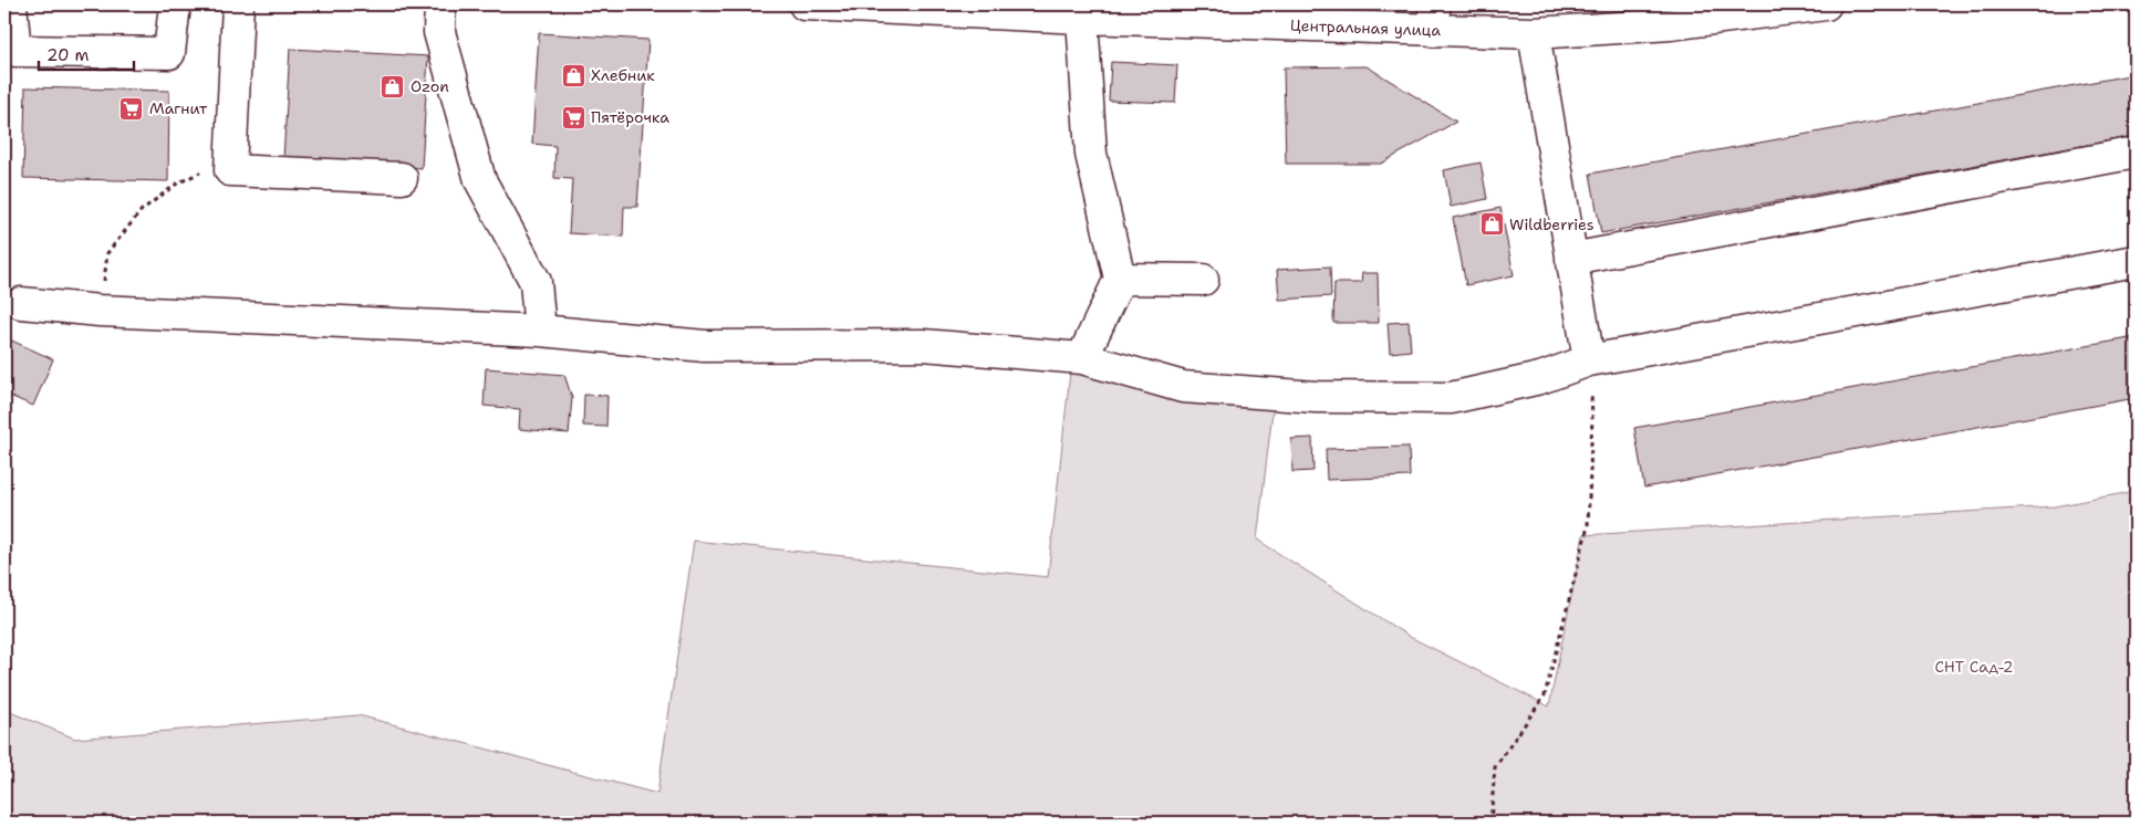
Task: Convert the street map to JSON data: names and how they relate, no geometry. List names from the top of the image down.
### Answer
{
  "streets": {
    "street": ["Центральная улица"]
  },
  "parks": ["СНТ Сад-2"],
  "places": {
    "shop": ["Хлебник", "Ozon", "Wildberries"],
    "supermarket": ["Магнит", "Пятёрочка"]
  },
  "scale_bar": "20 m"
}
